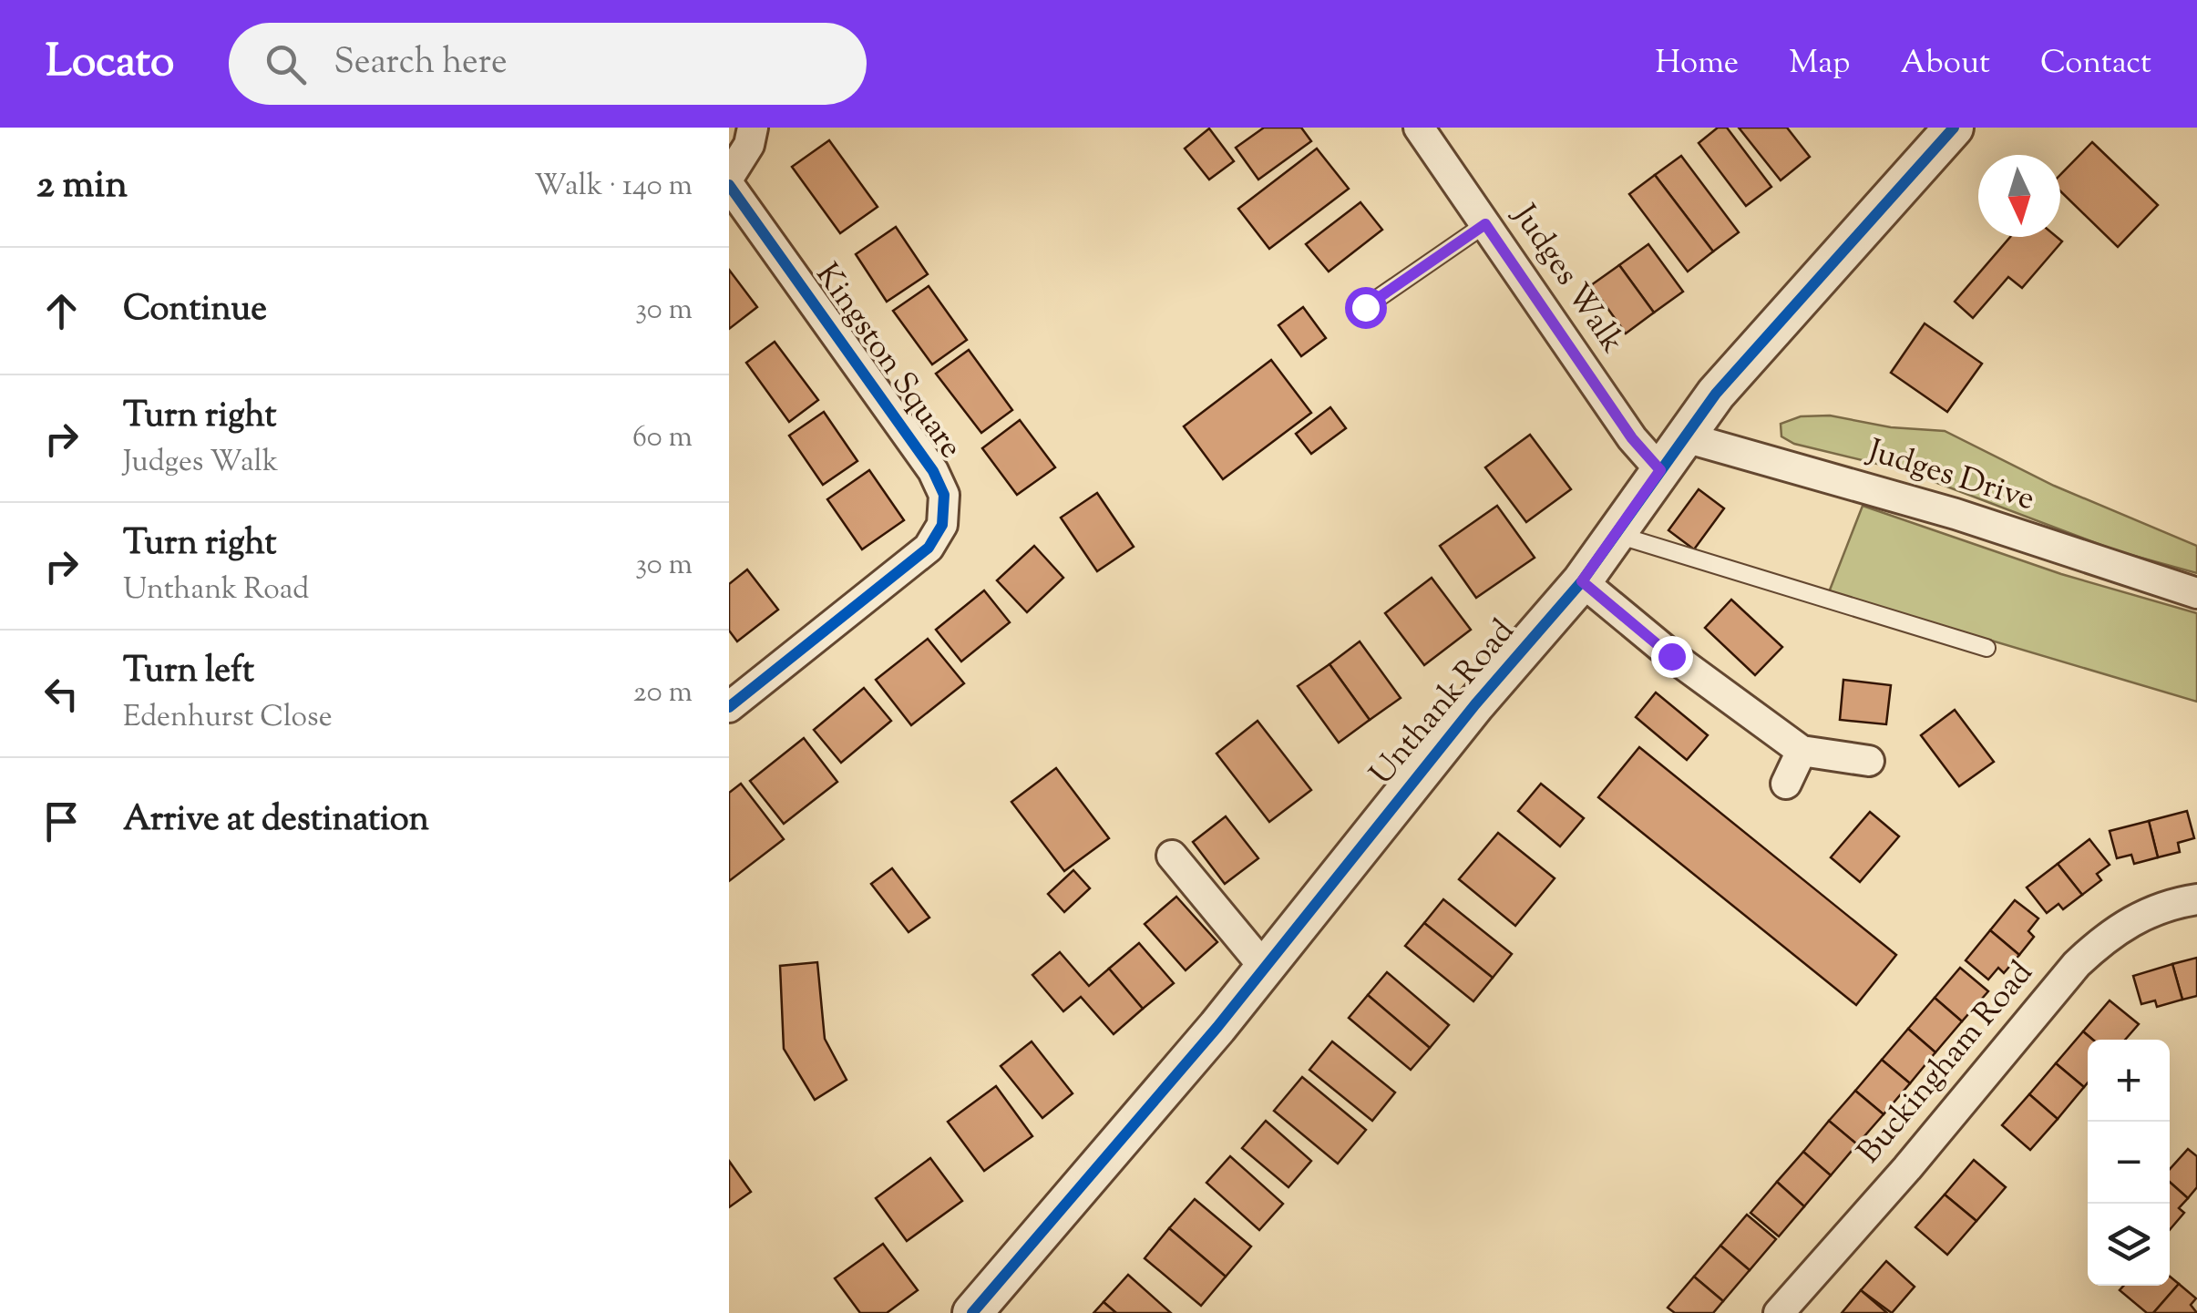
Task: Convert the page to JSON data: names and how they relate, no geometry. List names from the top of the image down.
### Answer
{
  "streets": {
    "street": [
      "Judges Walk",
      "Kingston Square",
      "Judges Drive",
      "Unthank Road",
      "Buckingham Road"
    ]
  },
  "crossings": [
    ["Judges Walk", "Unthank Road"],
    ["Judges Drive", "Unthank Road"]
  ],
  "north": "bottom",
  "page": {
    "header": "Locato",
    "search": "Search here",
    "nav": [
      "Home",
      "Map",
      "About",
      "Contact"
    ],
    "heading": ["2 min", "Walk · 140 m"],
    "list": [
      ["Continue", "30 m"],
      ["Turn right", "Judges Walk", "60 m"],
      ["Turn right", "Unthank Road", "30 m"],
      ["Turn left", "Edenhurst Close", "20 m"],
      "Arrive at destination"
    ],
    "map_buttons": ["+", "−"]
  }
}
